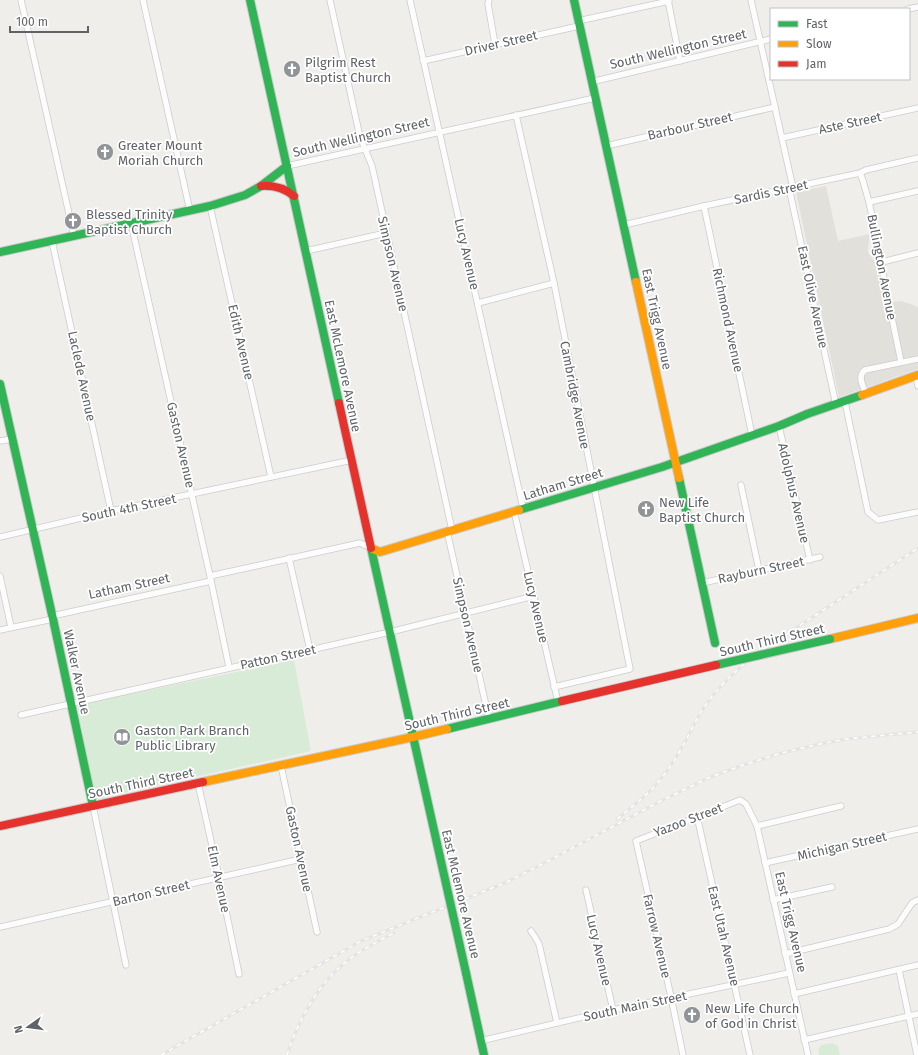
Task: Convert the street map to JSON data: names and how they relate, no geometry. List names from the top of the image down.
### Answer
{
  "streets": {
    "main road": [
      "South Wellington Street",
      "East Trigg Avenue",
      "East McLemore Avenue",
      "Latham Street",
      "South Third Street",
      "Walker Avenue",
      "East Mclemore Avenue"
    ],
    "street": [
      "Driver Street",
      "Aste Street",
      "Barbour Street",
      "Sardis Street",
      "Lucy Avenue",
      "Simpson Avenue",
      "Bullington Avenue",
      "East Olive Avenue",
      "Richmond Avenue",
      "Edith Avenue",
      "Laclede Avenue",
      "Cambridge Avenue",
      "Gaston Avenue",
      "Adolphus Avenue",
      "South 4th Street",
      "Rayburn Street",
      "Patton Street",
      "Yazoo Street",
      "Michigan Street",
      "Elm Avenue",
      "Barton Street",
      "Farrow Avenue",
      "East Utah Avenue",
      "South Main Street"
    ]
  },
  "crossings": [
    ["Driver Street", "Lucy Avenue"],
    ["Driver Street", "East Trigg Avenue"],
    ["South Wellington Street", "Lucy Avenue"],
    ["South Wellington Street", "Simpson Avenue"],
    ["South Wellington Street", "East Olive Avenue"],
    ["South Wellington Street", "East Trigg Avenue"],
    ["South Wellington Street", "Edith Avenue"],
    ["South Wellington Street", "East McLemore Avenue"],
    ["South Wellington Street", "Laclede Avenue"],
    ["South Wellington Street", "Cambridge Avenue"],
    ["South Wellington Street", "Gaston Avenue"],
    ["Aste Street", "East Olive Avenue"],
    ["Barbour Street", "East Olive Avenue"],
    ["Barbour Street", "East Trigg Avenue"],
    ["Sardis Street", "Bullington Avenue"],
    ["Sardis Street", "East Olive Avenue"],
    ["Sardis Street", "East Trigg Avenue"],
    ["Sardis Street", "Richmond Avenue"],
    ["Lucy Avenue", "Cambridge Avenue"],
    ["Lucy Avenue", "Latham Street"],
    ["Lucy Avenue", "South Third Street"],
    ["Lucy Avenue", "Patton Street"],
    ["Lucy Avenue", "South Main Street"],
    ["Simpson Avenue", "Latham Street"],
    ["Simpson Avenue", "South Third Street"],
    ["Simpson Avenue", "Patton Street"],
    ["East Olive Avenue", "Latham Street"],
    ["East Trigg Avenue", "Latham Street"],
    ["East Trigg Avenue", "Rayburn Street"],
    ["East Trigg Avenue", "Yazoo Street"],
    ["East Trigg Avenue", "Michigan Street"],
    ["East Trigg Avenue", "South Main Street"],
    ["Richmond Avenue", "Latham Street"],
    ["Edith Avenue", "South 4th Street"],
    ["East McLemore Avenue", "Latham Street"],
    ["East McLemore Avenue", "South 4th Street"],
    ["East McLemore Avenue", "South Third Street"],
    ["East McLemore Avenue", "Patton Street"],
    ["East McLemore Avenue", "East Mclemore Avenue"],
    ["Laclede Avenue", "South 4th Street"],
    ["Cambridge Avenue", "Latham Street"],
    ["Gaston Avenue", "Latham Street"],
    ["Gaston Avenue", "South 4th Street"],
    ["Gaston Avenue", "South Third Street"],
    ["Gaston Avenue", "Patton Street"],
    ["Gaston Avenue", "Barton Street"],
    ["Latham Street", "Adolphus Avenue"],
    ["Latham Street", "Walker Avenue"],
    ["Adolphus Avenue", "Rayburn Street"],
    ["South 4th Street", "Walker Avenue"],
    ["South Third Street", "Walker Avenue"],
    ["South Third Street", "Elm Avenue"],
    ["South Third Street", "East Mclemore Avenue"],
    ["Patton Street", "Walker Avenue"],
    ["Walker Avenue", "Barton Street"],
    ["Yazoo Street", "Farrow Avenue"],
    ["Yazoo Street", "East Utah Avenue"],
    ["Elm Avenue", "Barton Street"],
    ["East Mclemore Avenue", "South Main Street"],
    ["Farrow Avenue", "South Main Street"],
    ["East Utah Avenue", "South Main Street"]
  ],
  "places": {
    "church": [
      "Pilgrim Rest Baptist Church",
      "Greater Mount Moriah Church",
      "Blessed Trinity Baptist Church",
      "New Life Baptist Church",
      "New Life Church of God in Christ"
    ],
    "library": ["Gaston Park Branch Public Library"]
  },
  "legend": ["Fast", "Slow", "Jam"],
  "scale_bar": "100 m",
  "north": "left"
}
